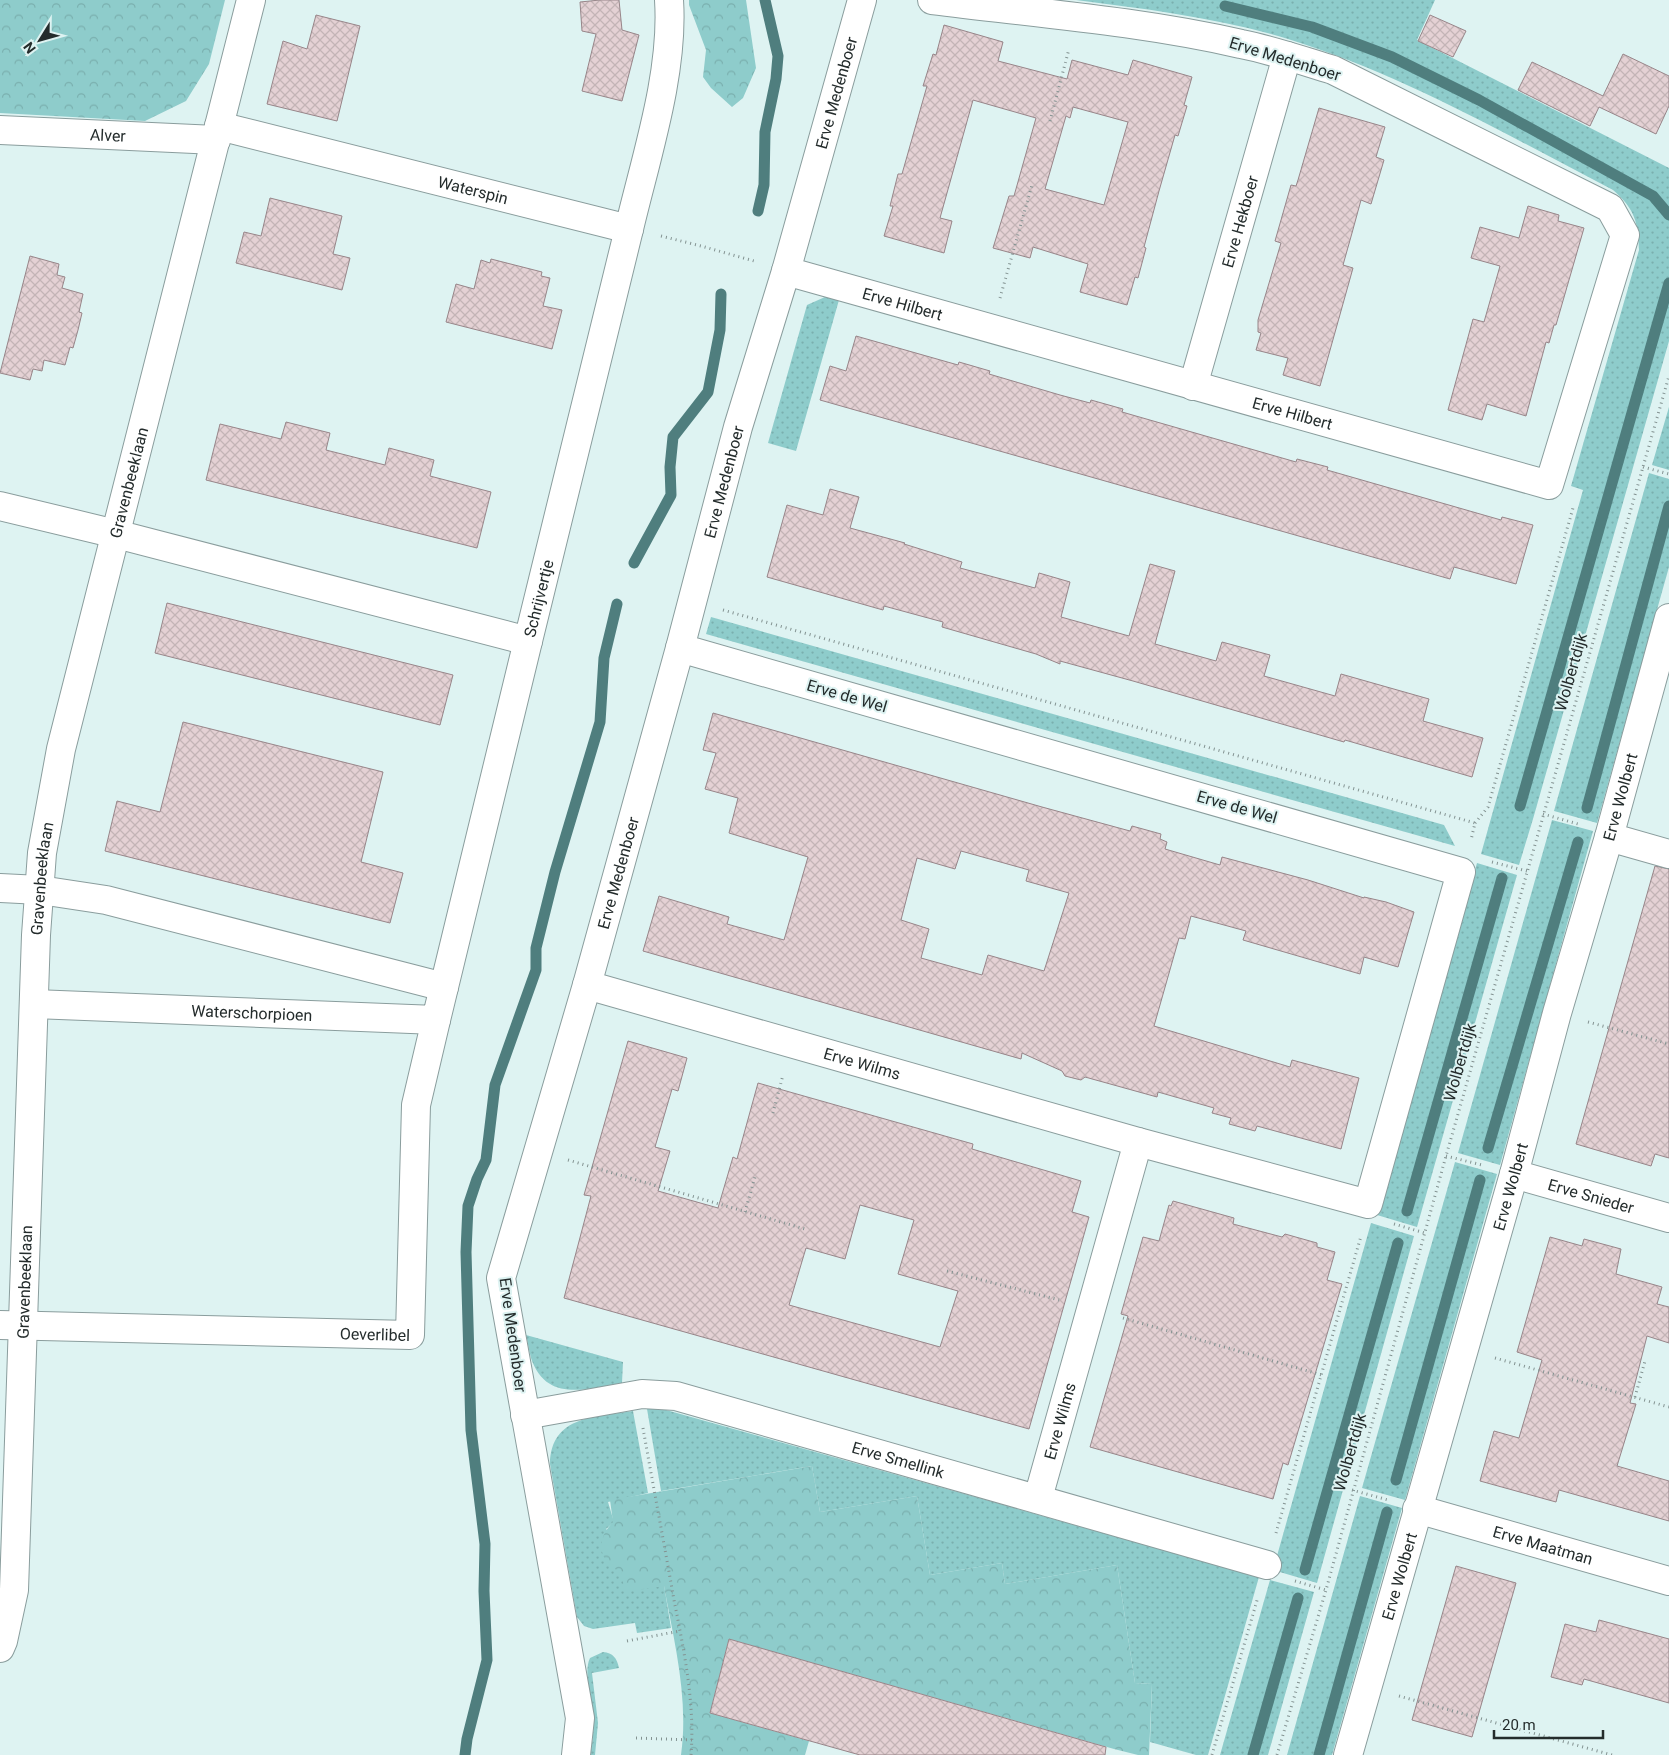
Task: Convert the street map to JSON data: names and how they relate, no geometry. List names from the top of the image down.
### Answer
{
  "streets": {
    "street": [
      "Erve Medenboer",
      "Alver",
      "Waterspin",
      "Erve Hekboer",
      "Erve Hilbert",
      "Gravenbeeklaan",
      "Schrijvertje",
      "Erve de Wel",
      "Erve Wolbert",
      "Waterschorpioen",
      "Erve Wilms",
      "Erve Snieder",
      "Oeverlibel",
      "Erve Smellink",
      "Erve Maatman"
    ],
    "path": ["Wolbertdijk"]
  },
  "crossings": [
    ["Erve Medenboer", "Erve Hekboer"],
    ["Erve Medenboer", "Erve Hilbert"],
    ["Erve Medenboer", "Erve de Wel"],
    ["Erve Medenboer", "Erve Wilms"],
    ["Erve Medenboer", "Erve Smellink"],
    ["Alver", "Waterspin"],
    ["Alver", "Gravenbeeklaan"],
    ["Waterspin", "Gravenbeeklaan"],
    ["Waterspin", "Schrijvertje"],
    ["Erve Hekboer", "Erve Hilbert"],
    ["Gravenbeeklaan", "Schrijvertje"],
    ["Gravenbeeklaan", "Waterschorpioen"],
    ["Gravenbeeklaan", "Oeverlibel"],
    ["Erve de Wel", "Erve Wilms"],
    ["Erve Wolbert", "Erve Snieder"],
    ["Erve Wolbert", "Erve Maatman"],
    ["Waterschorpioen", "Oeverlibel"],
    ["Erve Wilms", "Erve Smellink"]
  ],
  "scale_bar": "20 m",
  "north": "bottom left"
}
